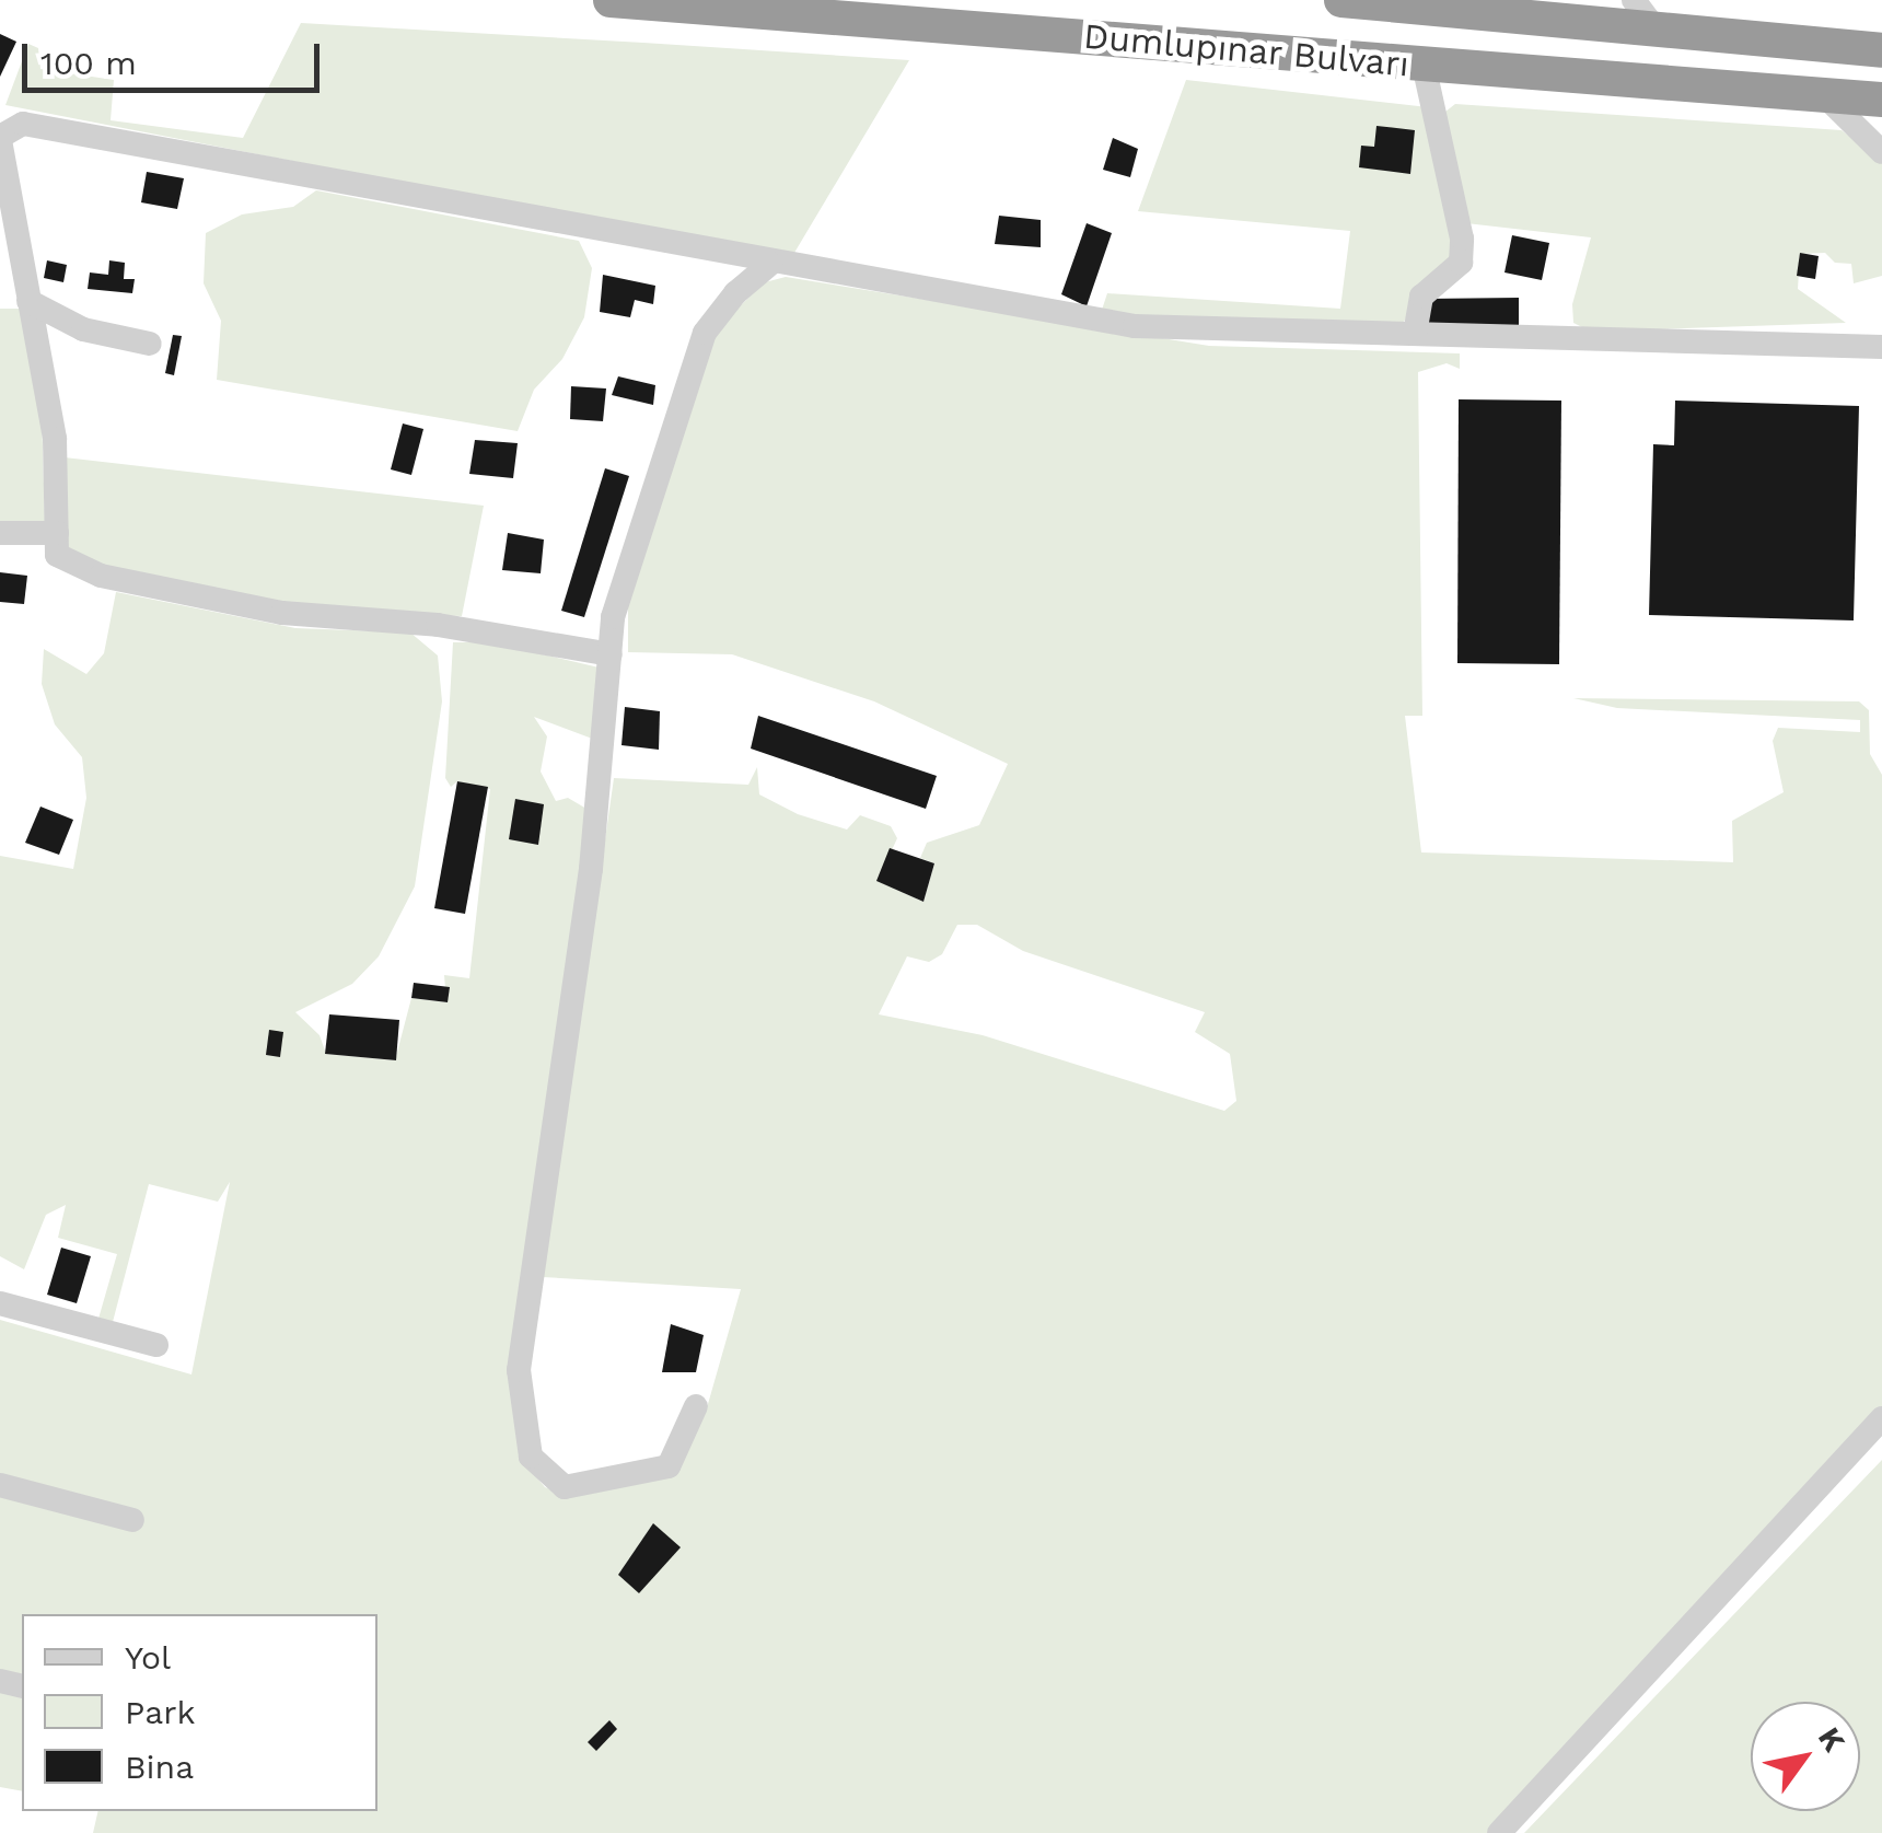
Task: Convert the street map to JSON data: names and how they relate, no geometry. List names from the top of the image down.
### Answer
{
  "streets": {
    "highway": ["Dumlupınar Bulvarı"]
  },
  "legend": ["Yol", "Park", "Bina"],
  "scale_bar": "100 m",
  "north": "top right"
}
